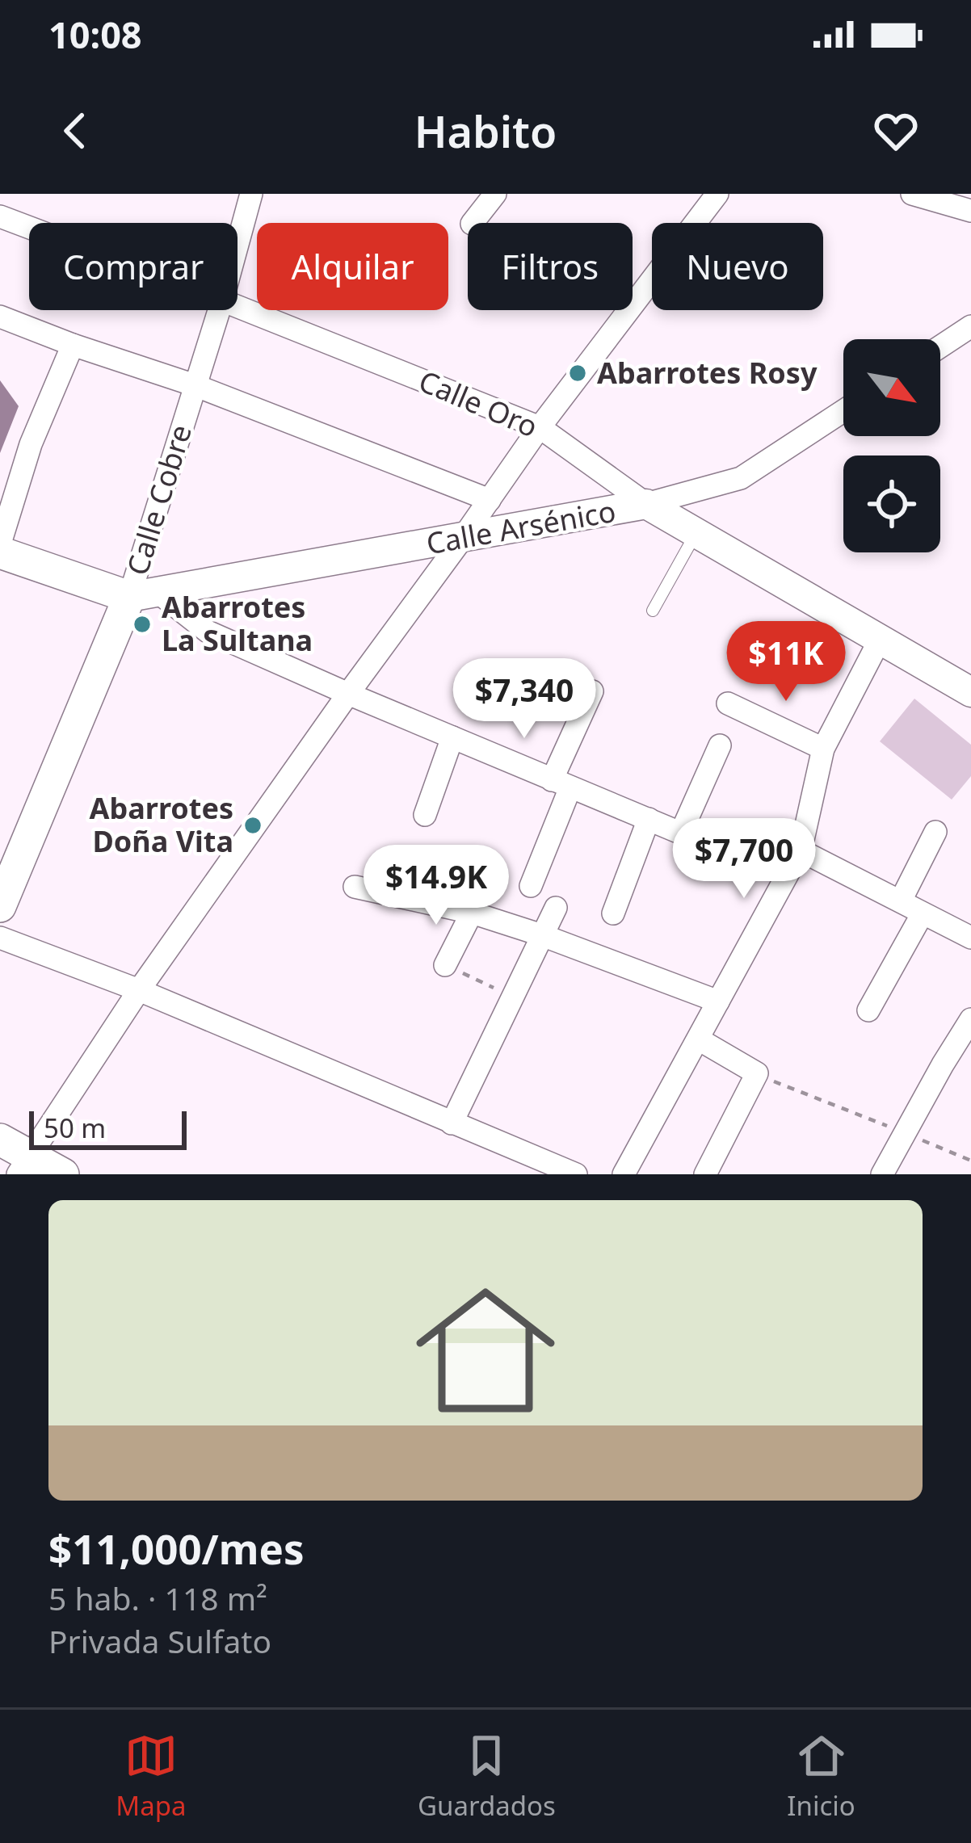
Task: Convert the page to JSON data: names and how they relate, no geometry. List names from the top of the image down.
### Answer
{
  "streets": {
    "main road": ["Calle Cobre", "Calle Arsénico"],
    "street": ["Calle Oro"]
  },
  "crossings": [
    ["Calle Oro", "Calle Arsénico"],
    ["Calle Cobre", "Calle Arsénico"]
  ],
  "places": ["Abarrotes Rosy", "Abarrotes La Sultana", "Abarrotes Doña Vita"],
  "scale_bar": "50 m",
  "north": "bottom right",
  "page": {
    "status": "10:08",
    "header": "Habito",
    "chip": [
      "Comprar",
      "Alquilar",
      "Filtros",
      "Nuevo"
    ],
    "price": [
      "$11K",
      "$7,340",
      "$7,700",
      "$14.9K"
    ],
    "scale": "50 m",
    "list": [
      {
        "name": "$11,000/mes",
        "note": "5 hab. · 118 m² · Privada Sulfato"
      }
    ],
    "tabs": ["Mapa", "Guardados", "Inicio"]
  }
}
